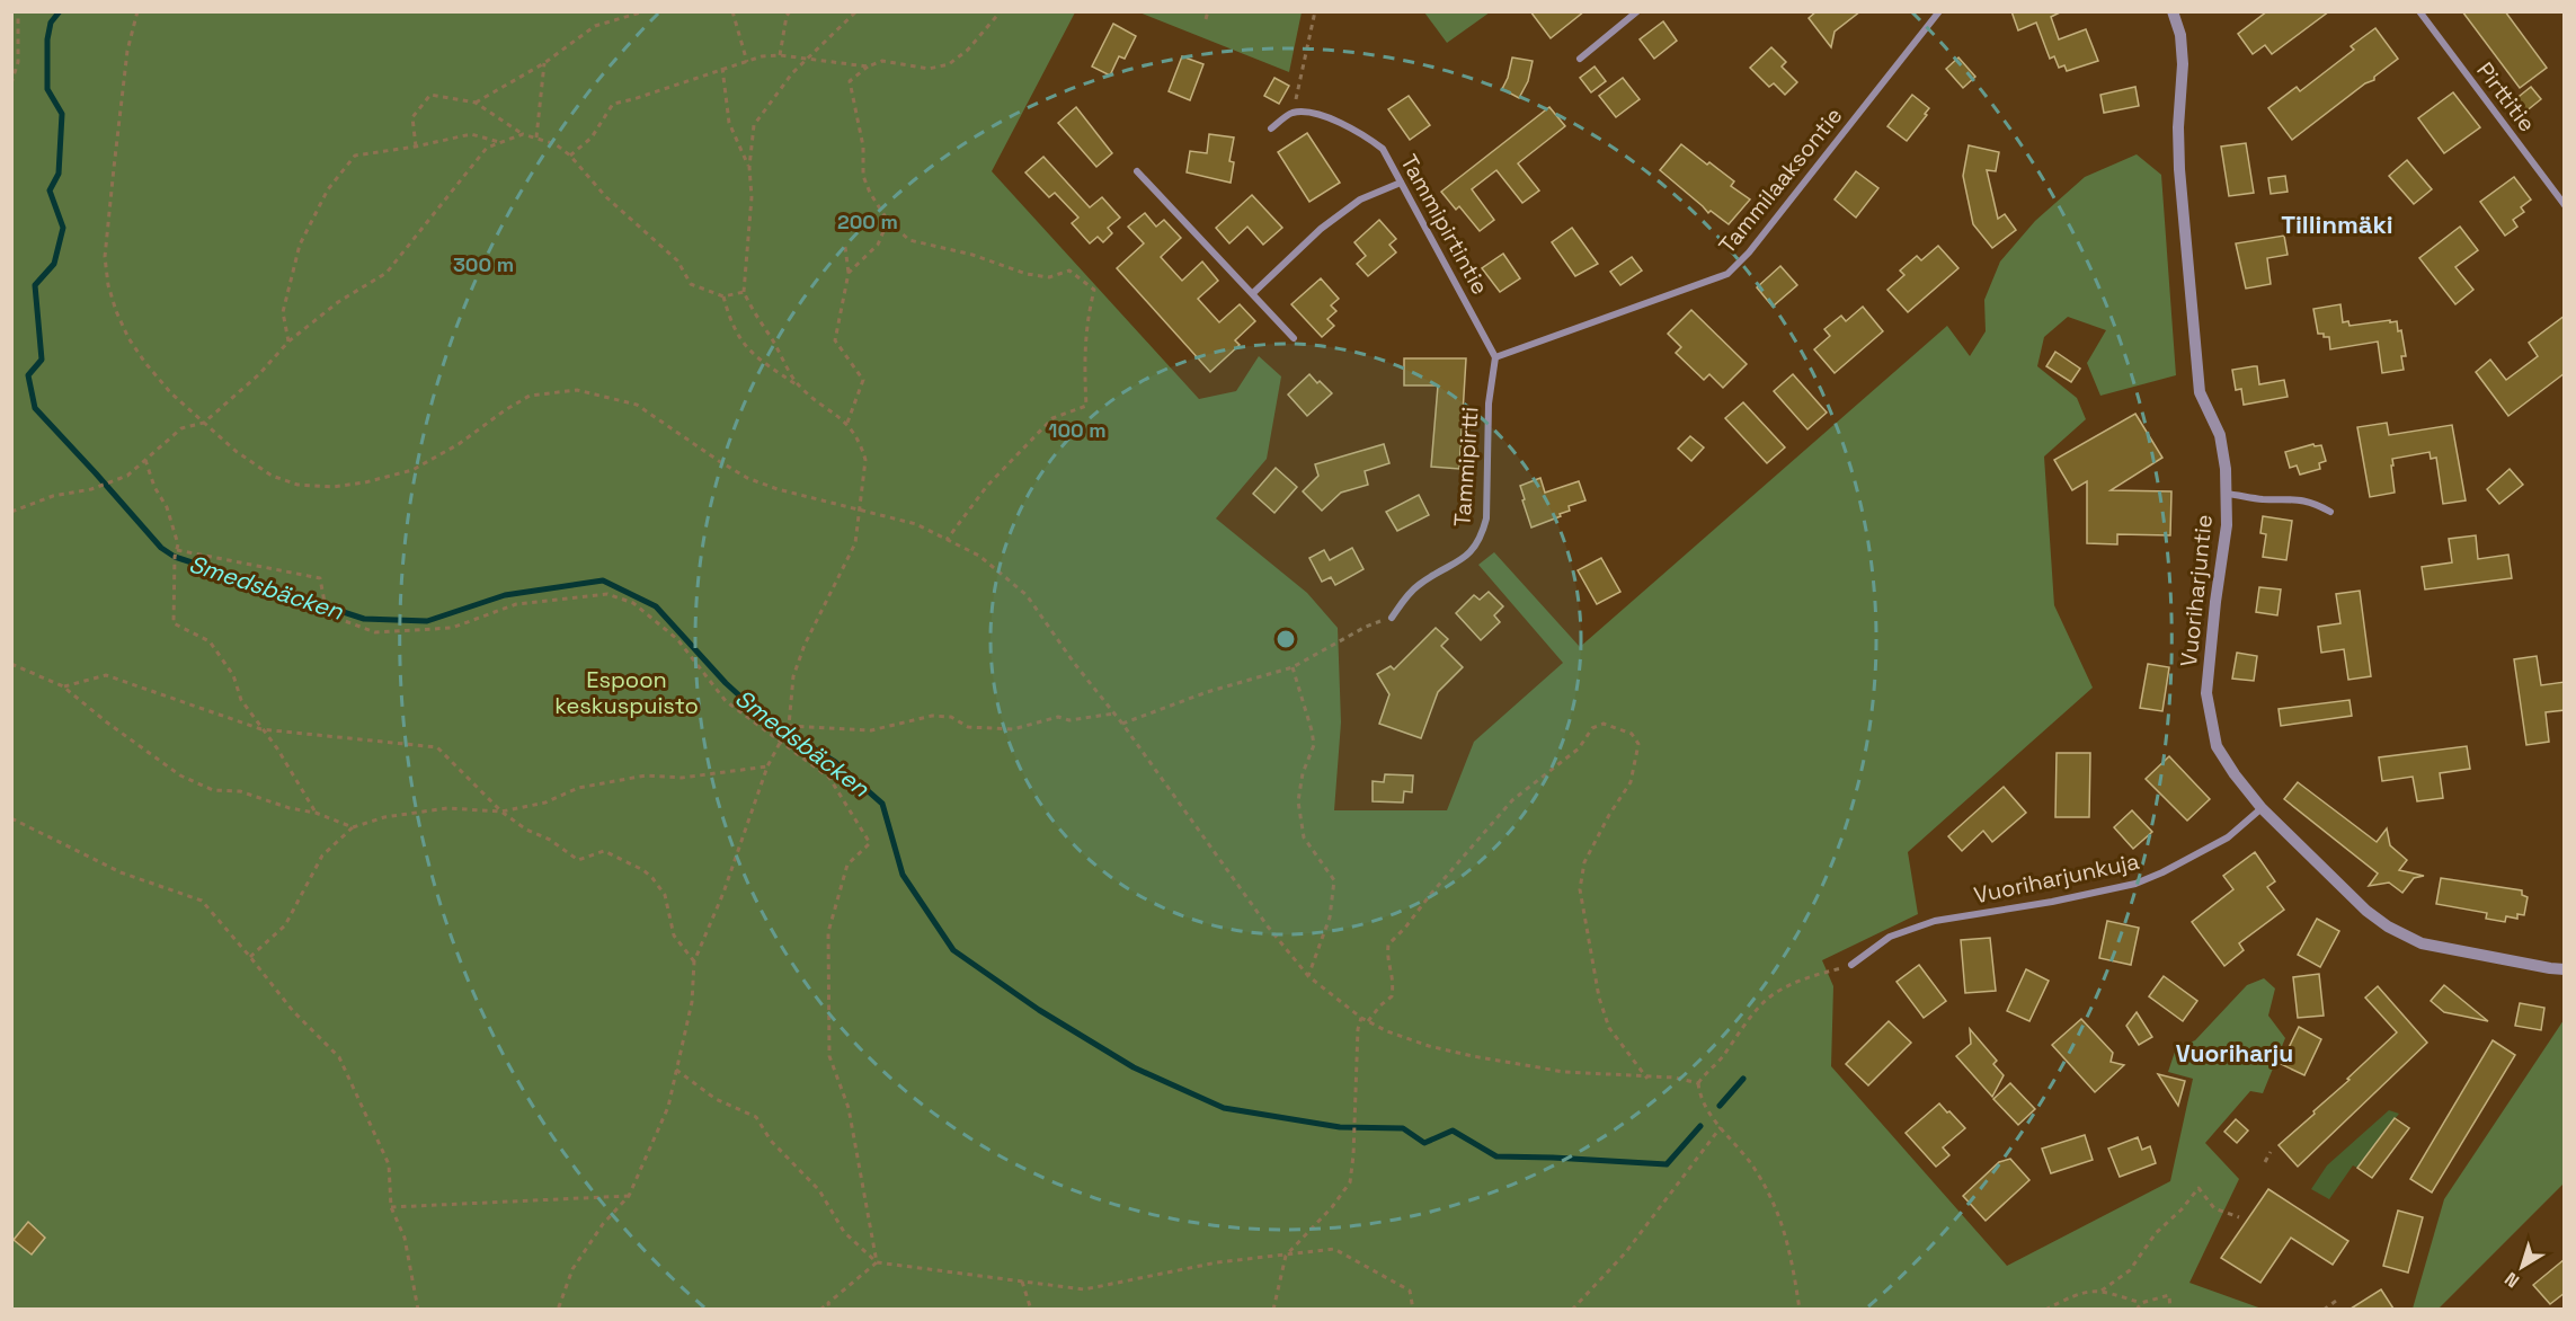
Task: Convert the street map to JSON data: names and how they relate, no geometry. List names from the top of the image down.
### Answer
{
  "streets": {
    "street": [
      "Pirttitie",
      "Tammilaaksontie",
      "Tammipirtintie",
      "Tammipirtti",
      "Vuoriharjuntie",
      "Vuoriharjunkuja"
    ]
  },
  "crossings": [
    ["Tammilaaksontie", "Tammipirtintie"],
    ["Tammilaaksontie", "Tammipirtti"],
    ["Tammipirtintie", "Tammipirtti"],
    ["Vuoriharjuntie", "Vuoriharjunkuja"]
  ],
  "districts": ["Tillinmäki", "Vuoriharju"],
  "water": ["Smedsbäcken"],
  "parks": ["Espoon keskuspuisto"],
  "north": "bottom left",
  "rings": ["200 m", "300 m", "100 m"]
}
